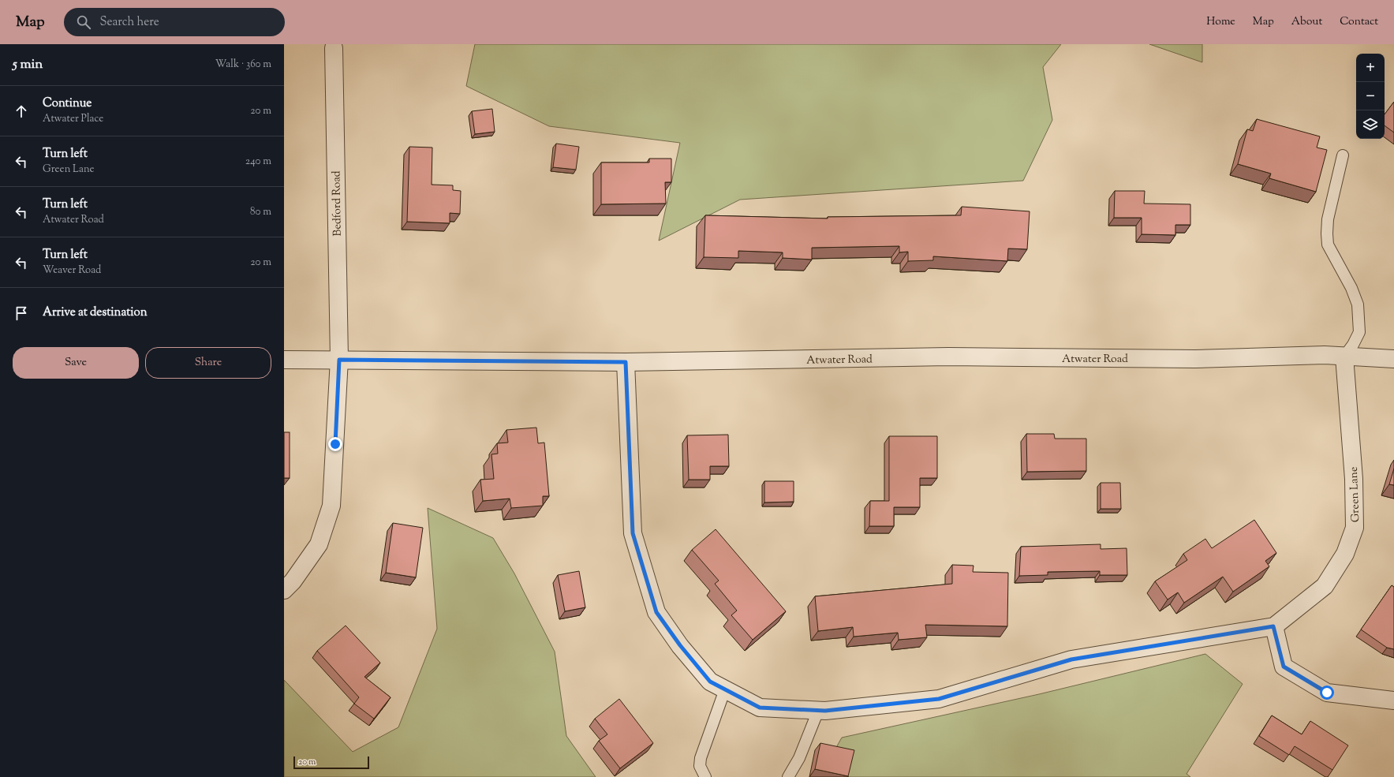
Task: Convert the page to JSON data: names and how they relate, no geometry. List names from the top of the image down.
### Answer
{
  "streets": {
    "street": ["Bedford Road", "Atwater Road", "Green Lane"]
  },
  "crossings": [
    ["Bedford Road", "Atwater Road"],
    ["Atwater Road", "Green Lane"]
  ],
  "scale_bar": "20 m",
  "page": {
    "header": "Map",
    "search": "Search here",
    "nav": [
      "Home",
      "Map",
      "About",
      "Contact"
    ],
    "heading": ["5 min", "Walk · 360 m"],
    "map_buttons": ["+", "−"],
    "list": [
      ["Continue", "Atwater Place", "20 m"],
      ["Turn left", "Green Lane", "240 m"],
      ["Turn left", "Atwater Road", "80 m"],
      ["Turn left", "Weaver Road", "20 m"],
      "Arrive at destination"
    ],
    "buttons": ["Save", "Share"],
    "scale": "20 m"
  }
}
